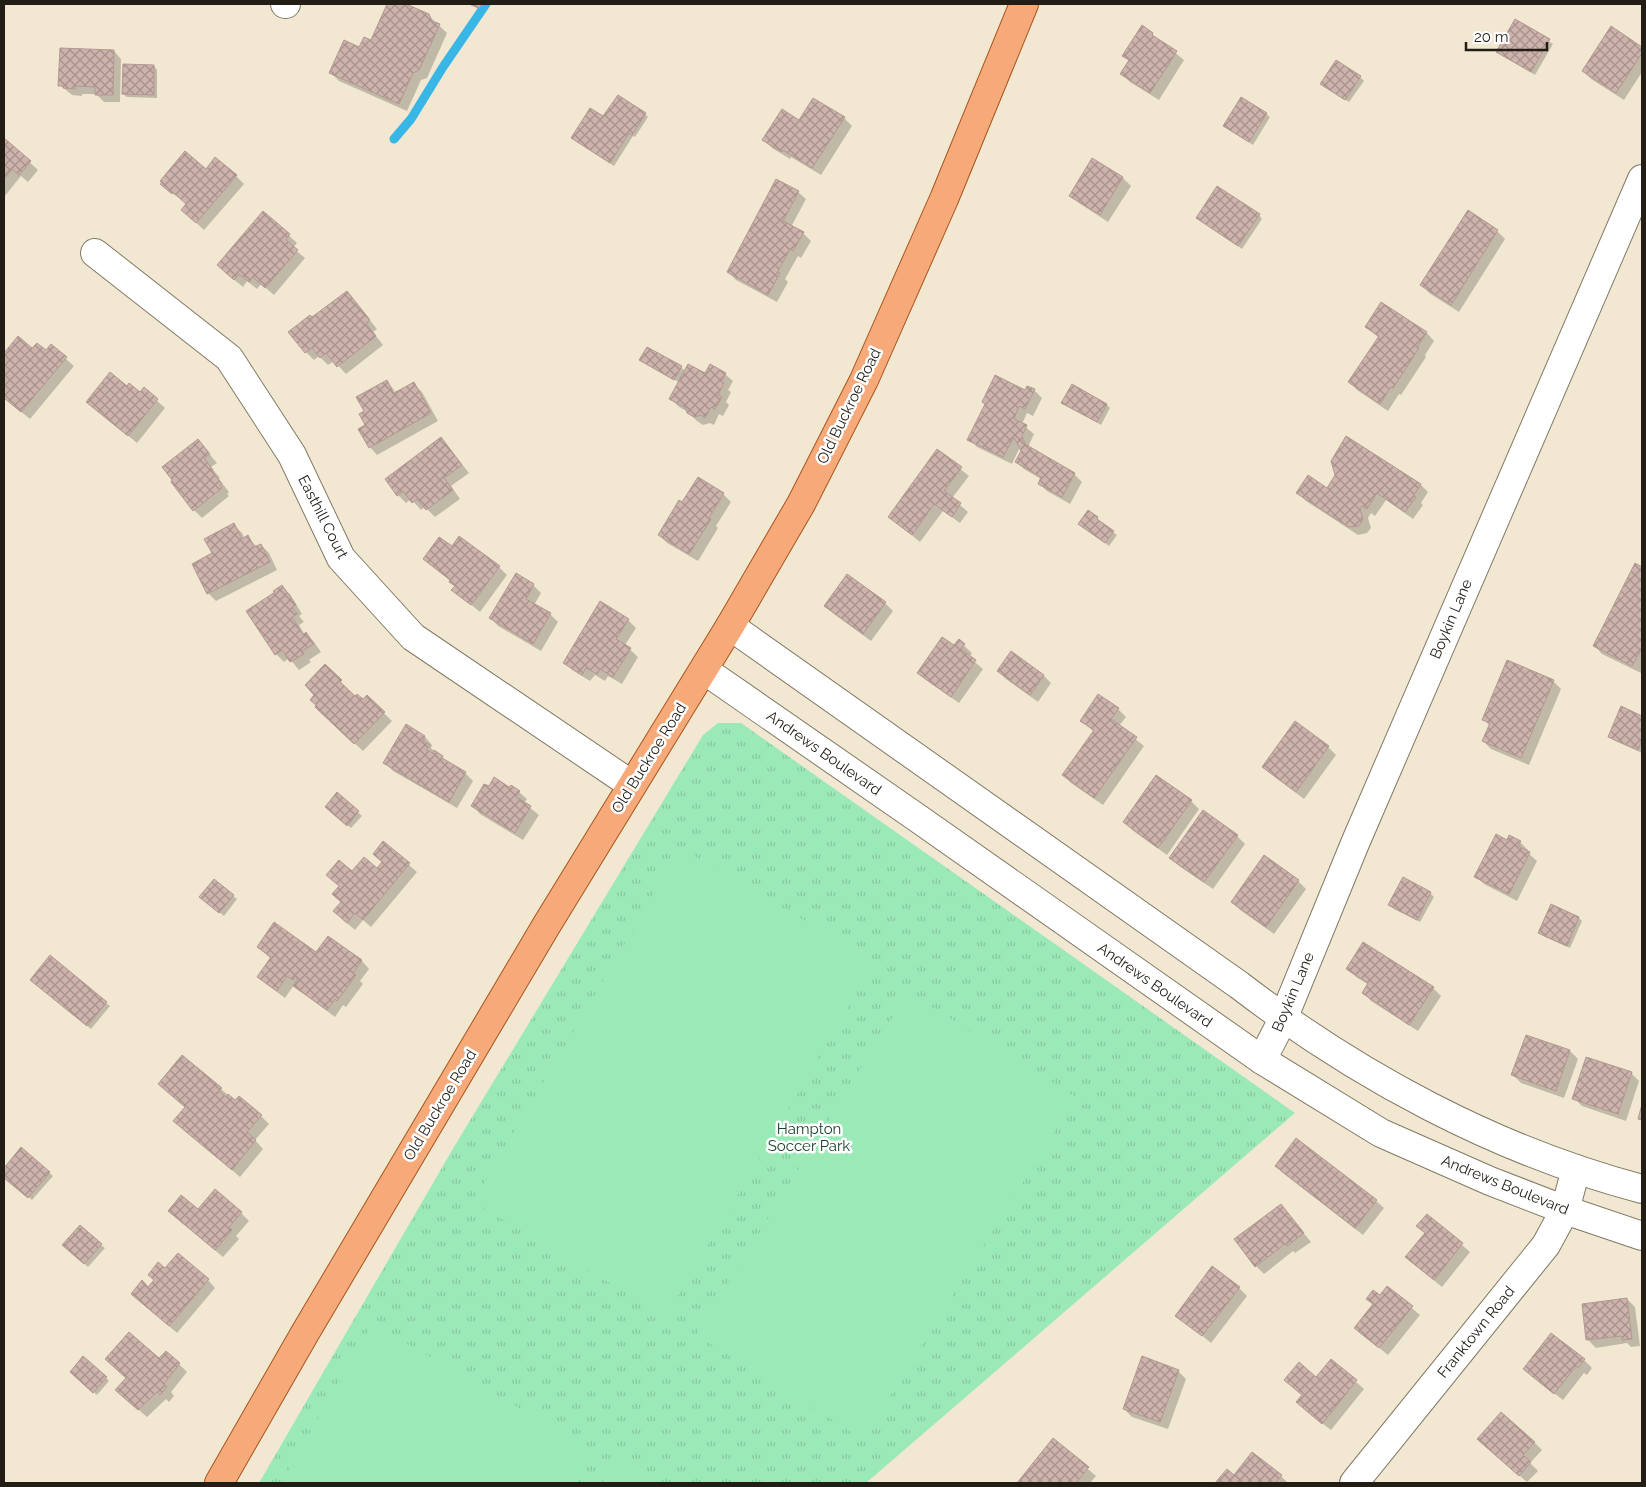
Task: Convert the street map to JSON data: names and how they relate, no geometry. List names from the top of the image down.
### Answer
{
  "streets": {
    "main road": ["Old Buckroe Road"],
    "street": [
      "Easthill Court",
      "Boykin Lane",
      "Andrews Boulevard",
      "Franktown Road"
    ]
  },
  "crossings": [
    ["Old Buckroe Road", "Easthill Court"],
    ["Old Buckroe Road", "Andrews Boulevard"],
    ["Boykin Lane", "Andrews Boulevard"],
    ["Andrews Boulevard", "Franktown Road"]
  ],
  "parks": ["Hampton Soccer Park"],
  "scale_bar": "20 m"
}
